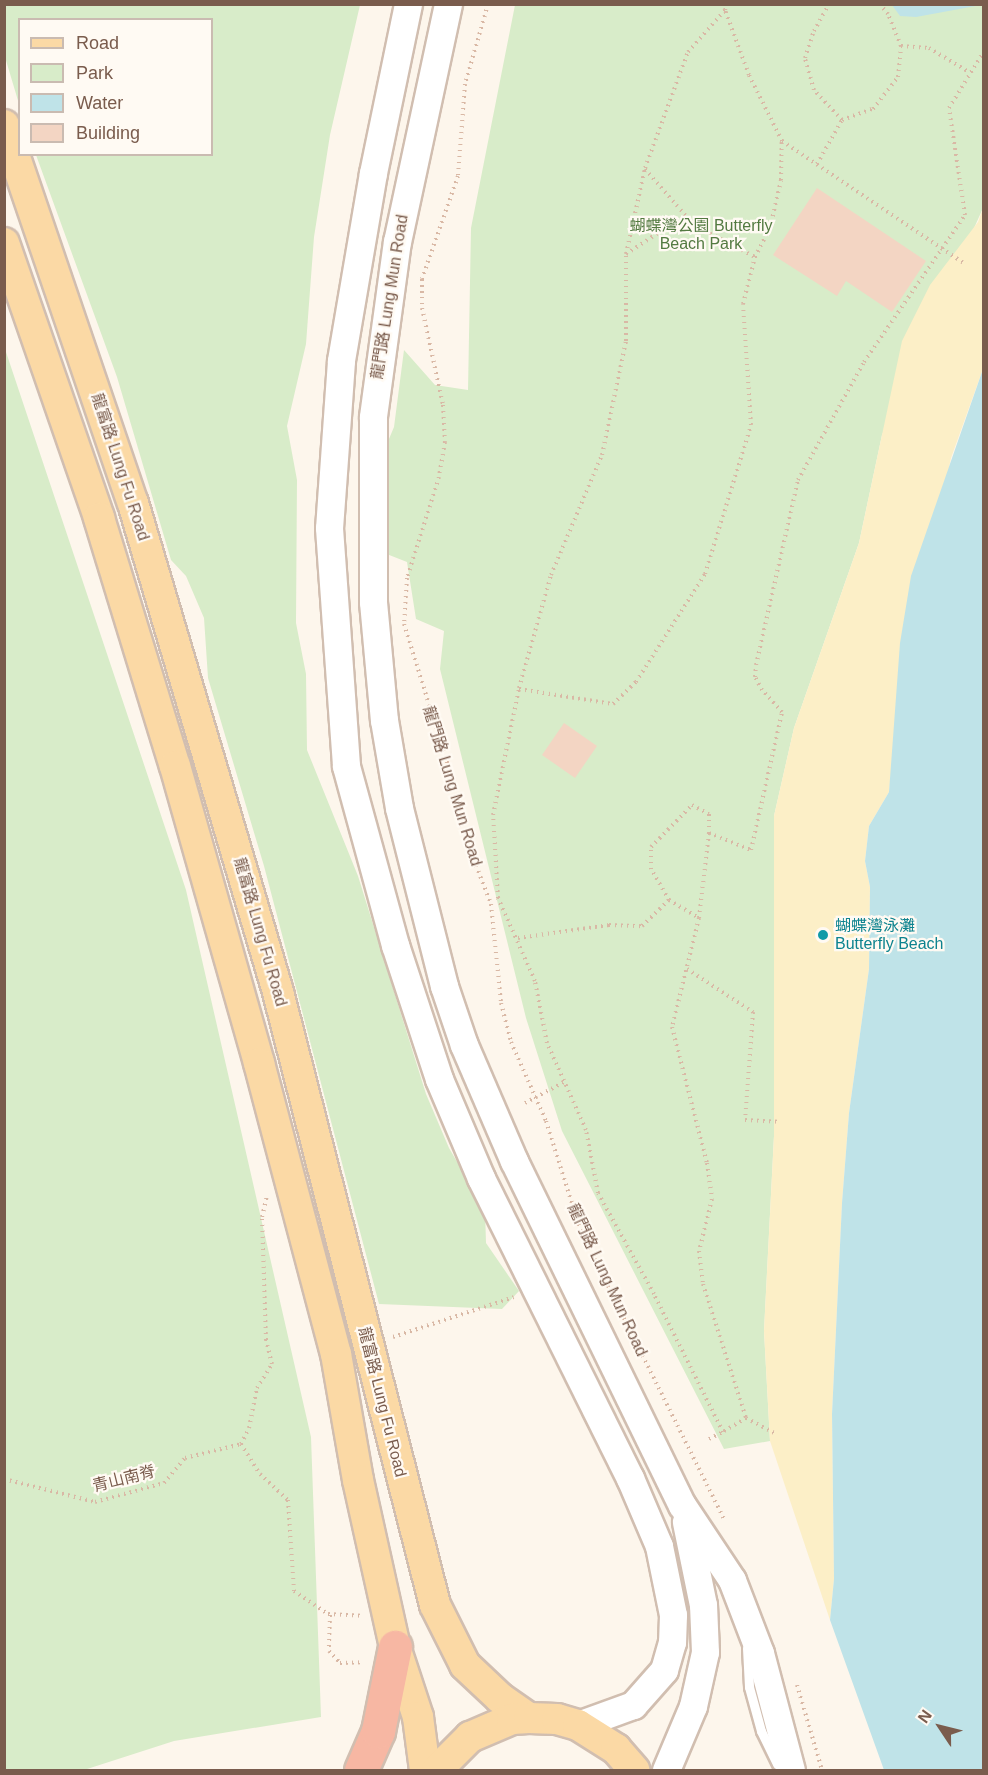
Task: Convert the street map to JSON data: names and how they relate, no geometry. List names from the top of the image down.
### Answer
{
  "streets": {
    "main road": ["龍門路 Lung Mun Road", "龍富路 Lung Fu Road"],
    "path": ["青山南脊"]
  },
  "parks": ["蝴蝶灣公園 Butterfly Beach Park"],
  "places": ["蝴蝶灣泳灘 Butterfly Beach"],
  "legend": [
    "Road",
    "Park",
    "Water",
    "Building"
  ],
  "north": "top left"
}
